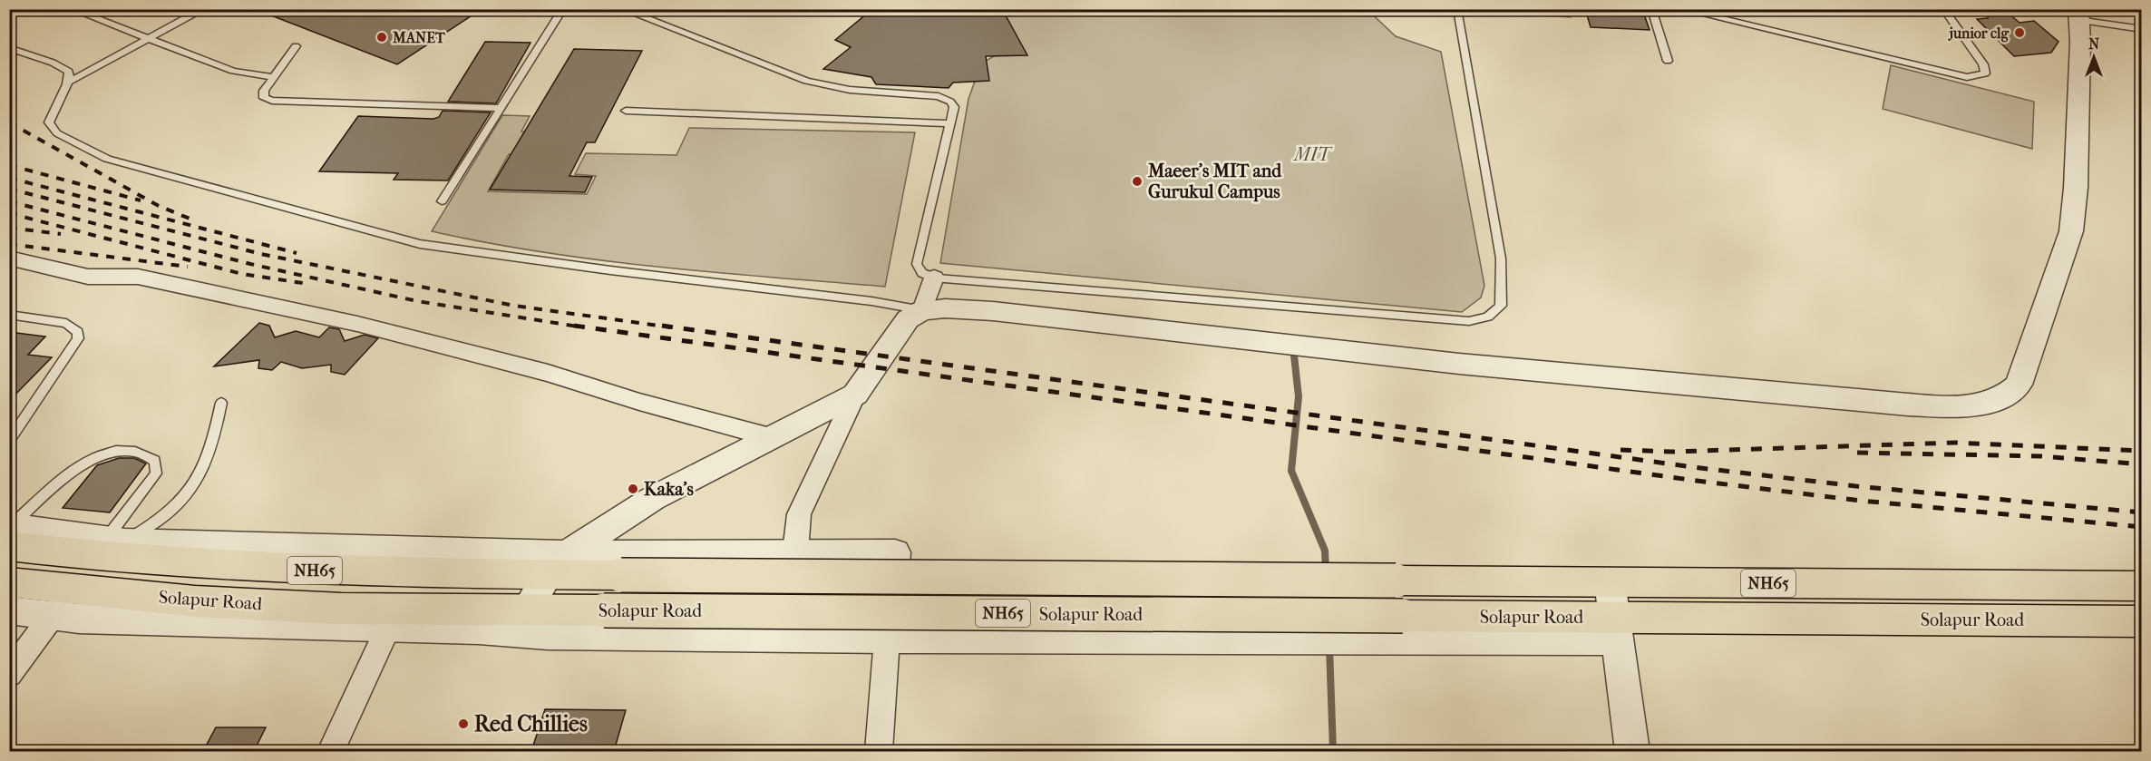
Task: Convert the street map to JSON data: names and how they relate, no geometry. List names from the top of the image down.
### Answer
{
  "streets": {
    "highway": ["NH65", "Solapur Road"]
  },
  "parks": ["MIT"],
  "places": [
    "junior clg",
    "MANET",
    "Maeer's MIT and Gurukul Campus",
    "Kaka's",
    "Red Chillies"
  ],
  "north": "top"
}
